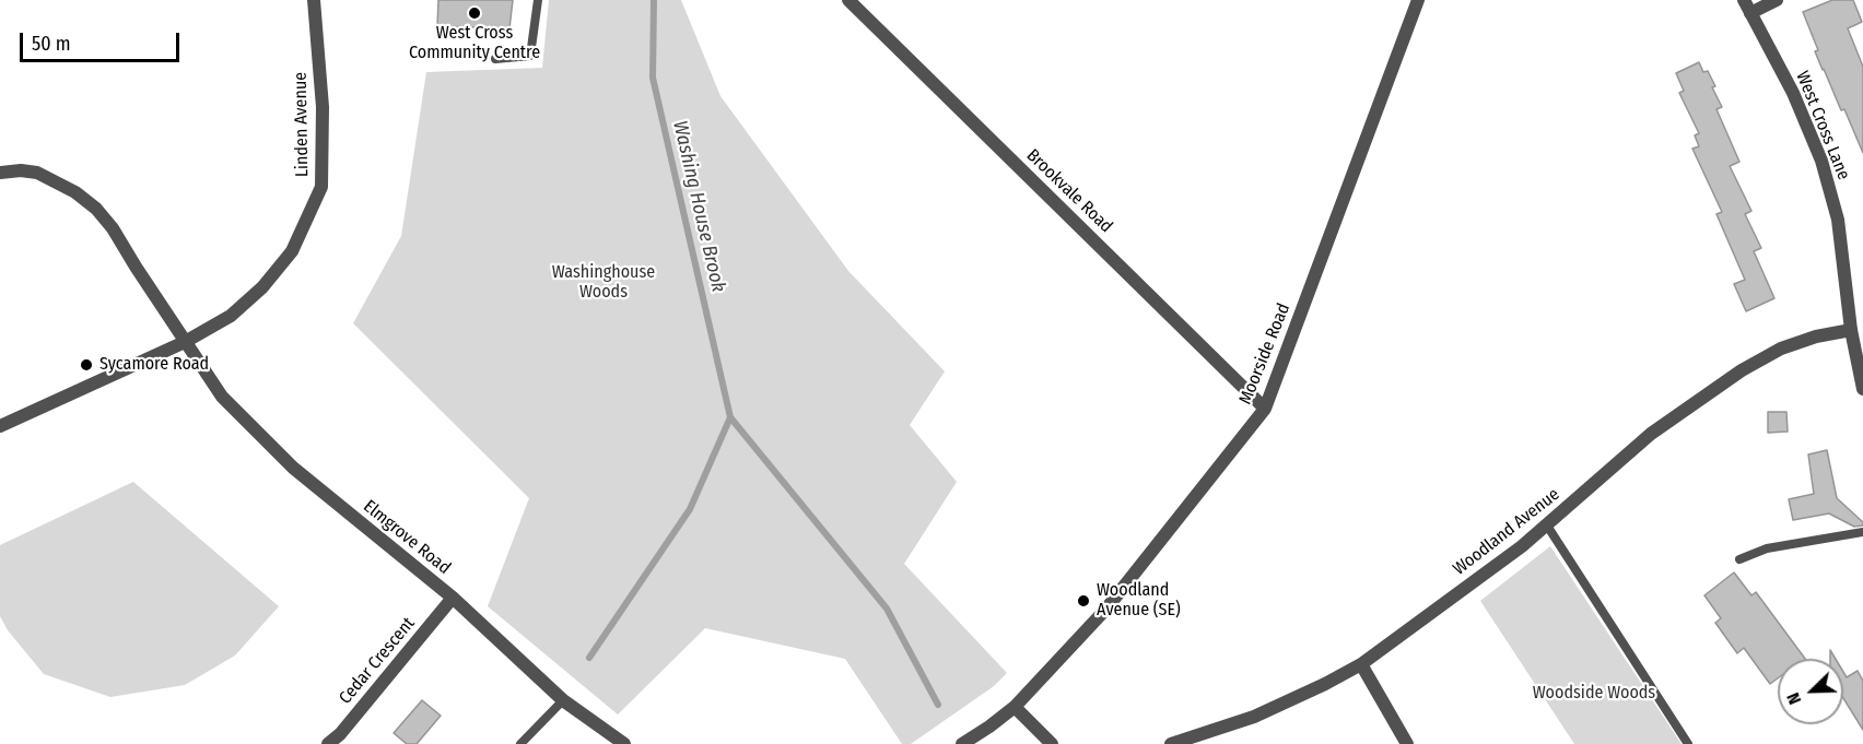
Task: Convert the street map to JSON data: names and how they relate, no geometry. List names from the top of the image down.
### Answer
{
  "streets": {
    "street": [
      "Linden Avenue",
      "West Cross Lane",
      "Brookvale Road",
      "Moorside Road",
      "Woodland Avenue",
      "Elmgrove Road",
      "Cedar Crescent"
    ]
  },
  "crossings": [
    ["Linden Avenue", "Elmgrove Road"],
    ["West Cross Lane", "Woodland Avenue"],
    ["Brookvale Road", "Moorside Road"],
    ["Elmgrove Road", "Cedar Crescent"]
  ],
  "water": ["Washing House Brook"],
  "parks": ["Washinghouse Woods", "Woodside Woods"],
  "places": ["West Cross Community Centre", "Sycamore Road", "Woodland Avenue (SE)"],
  "scale_bar": "50 m",
  "north": "bottom left"
}
